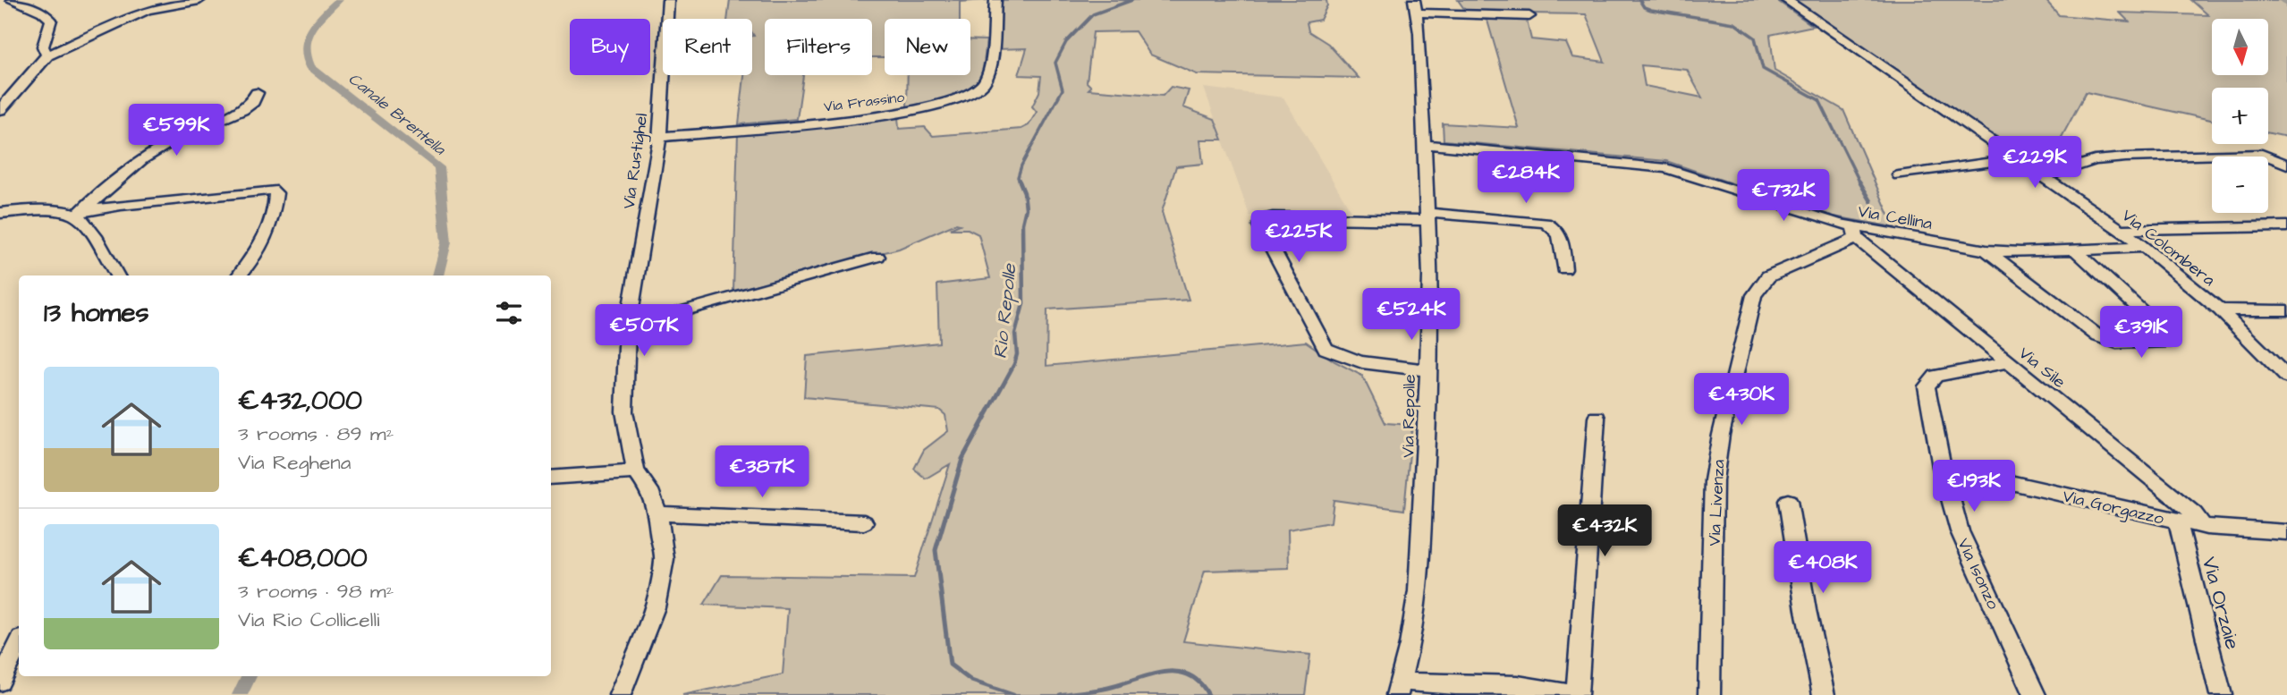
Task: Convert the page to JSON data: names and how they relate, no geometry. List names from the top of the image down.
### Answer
{
  "streets": {
    "street": [
      "Via Frassino",
      "Via Rustighel",
      "Via Cellina",
      "Via Colombera",
      "Via Sile",
      "Via Repolle",
      "Via Livenza",
      "Via Gorgazzo",
      "Via Isonzo",
      "Via Orzaie"
    ]
  },
  "crossings": [
    ["Via Frassino", "Via Rustighel"],
    ["Via Cellina", "Via Colombera"],
    ["Via Cellina", "Via Sile"],
    ["Via Cellina", "Via Repolle"],
    ["Via Cellina", "Via Livenza"],
    ["Via Sile", "Via Livenza"],
    ["Via Sile", "Via Gorgazzo"],
    ["Via Sile", "Via Isonzo"],
    ["Via Gorgazzo", "Via Isonzo"],
    ["Via Gorgazzo", "Via Orzaie"]
  ],
  "water": ["Canale Brentella", "Rio Repolle"],
  "north": "bottom",
  "page": {
    "map_buttons": ["+", "−"],
    "chip": [
      "Buy",
      "Rent",
      "Filters",
      "New"
    ],
    "price": [
      "€599K",
      "€229K",
      "€284K",
      "€732K",
      "€225K",
      "€524K",
      "€507K",
      "€391K",
      "€430K",
      "€387K",
      "€193K",
      "€432K",
      "€408K"
    ],
    "heading": "13 homes",
    "list": [
      {
        "name": "€432,000",
        "note": "3 rooms · 89 m² · Via Reghena"
      },
      {
        "name": "€408,000",
        "note": "3 rooms · 98 m² · Via Rio Collicelli"
      }
    ]
  }
}
